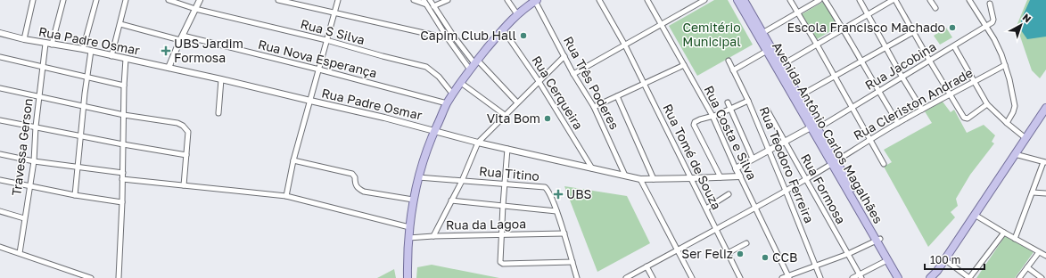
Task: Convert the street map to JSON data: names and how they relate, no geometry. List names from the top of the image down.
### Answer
{
  "streets": {
    "main road": ["Avenida Antônio Carlos Magalhães"],
    "street": [
      "Rua S Silva",
      "Rua Padre Osmar",
      "Rua Nova Esperança",
      "Rua Jacobina",
      "Rua Três Poderes",
      "Rua Cerqueira",
      "Rua Cleriston Andrade",
      "Rua Costa e Silva",
      "Travessa Gerson",
      "Rua Tomé de Souza",
      "Rua Teodoro Ferreira",
      "Rua Titino",
      "Rua Formosa",
      "Rua da Lagoa"
    ]
  },
  "crossings": [
    ["Rua Padre Osmar", "Rua Três Poderes"],
    ["Rua Padre Osmar", "Rua Cerqueira"],
    ["Rua Padre Osmar", "Rua Costa e Silva"],
    ["Rua Padre Osmar", "Travessa Gerson"],
    ["Rua Padre Osmar", "Rua Tomé de Souza"],
    ["Rua Jacobina", "Avenida Antônio Carlos Magalhães"],
    ["Rua Cleriston Andrade", "Rua Costa e Silva"],
    ["Rua Cleriston Andrade", "Avenida Antônio Carlos Magalhães"],
    ["Rua Cleriston Andrade", "Rua Tomé de Souza"],
    ["Rua Cleriston Andrade", "Rua Teodoro Ferreira"],
    ["Rua Cleriston Andrade", "Rua Formosa"],
    ["Rua Titino", "Rua da Lagoa"]
  ],
  "parks": ["Cemitério Municipal"],
  "places": {
    "other": [
      "Escola Francisco Machado",
      "Capim Club Hall",
      "Vita Bom",
      "Ser Feliz",
      "CCB"
    ],
    "health": ["UBS Jardim Formosa", "UBS"]
  },
  "scale_bar": "100 m",
  "north": "top right"
}
